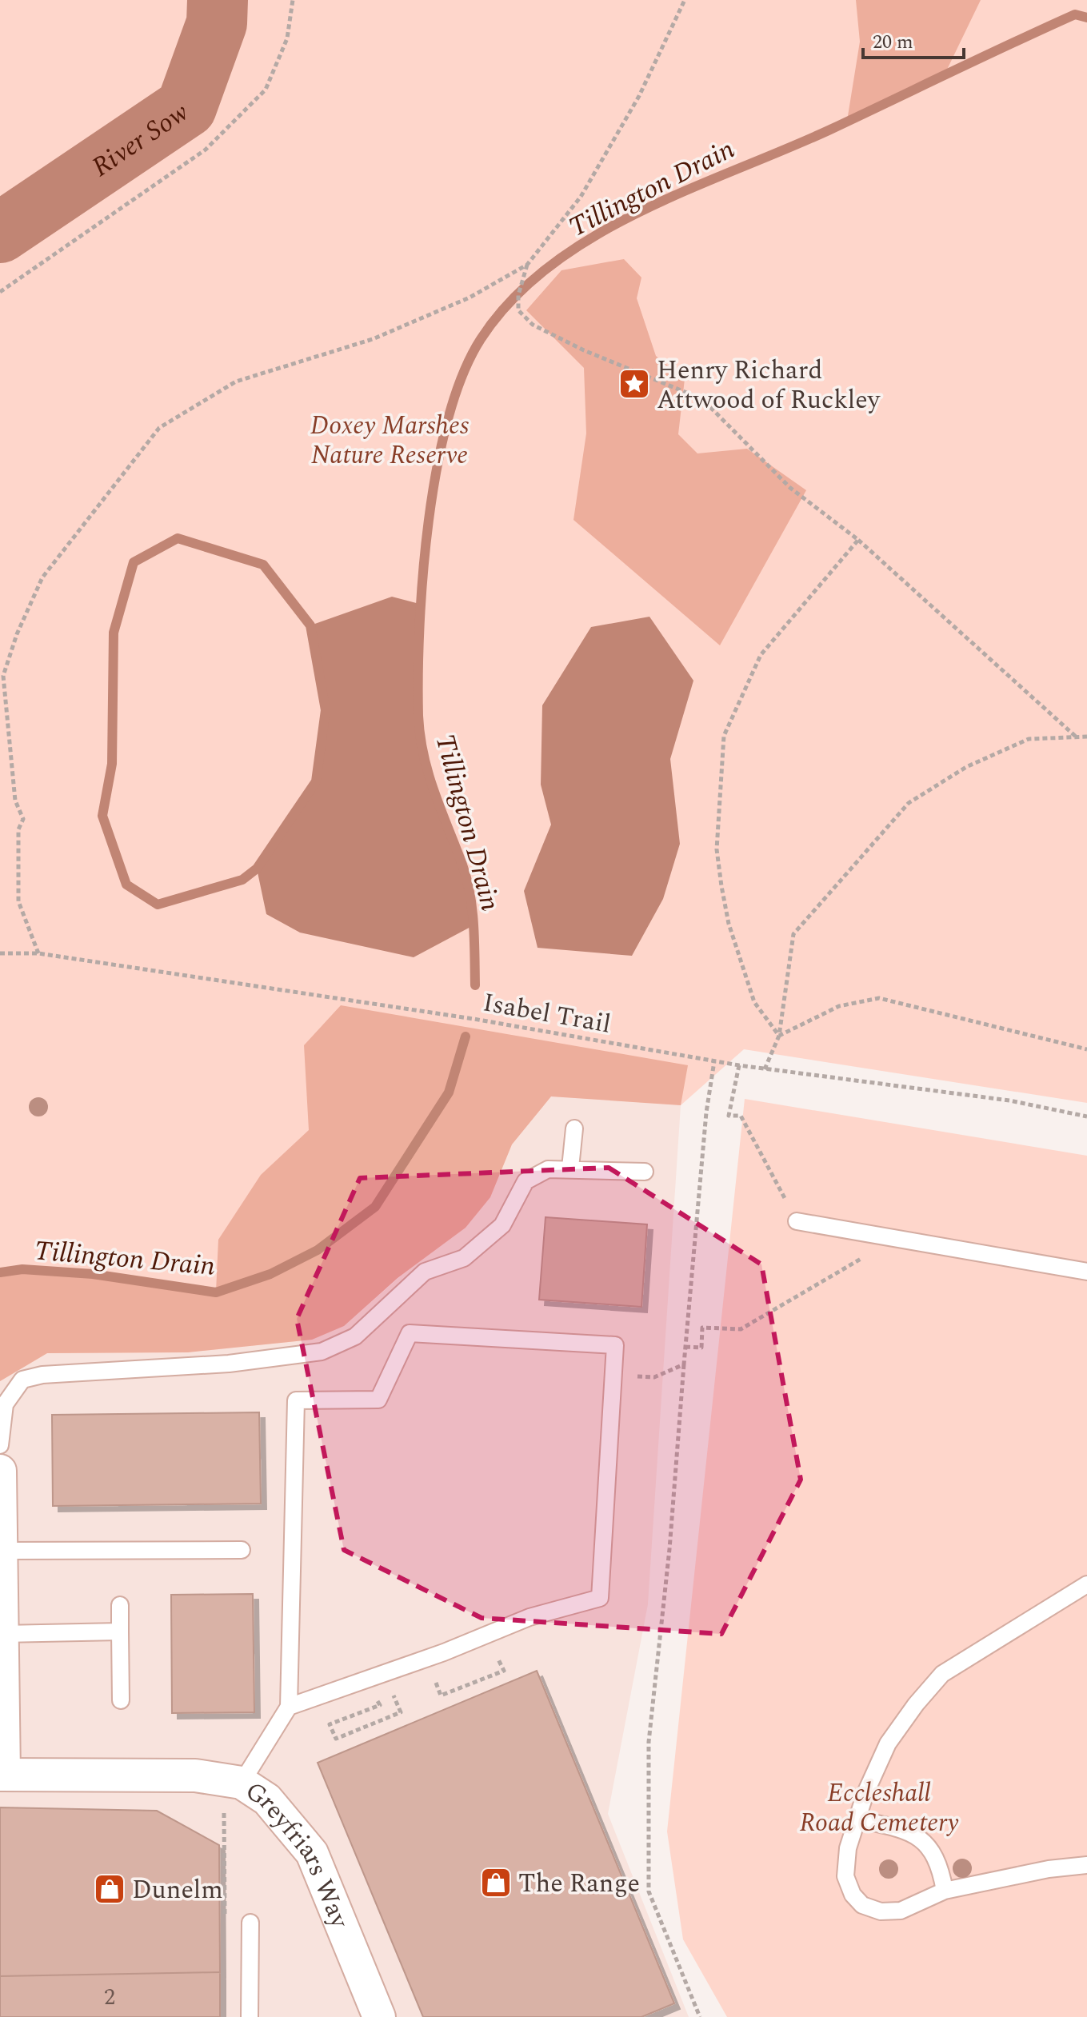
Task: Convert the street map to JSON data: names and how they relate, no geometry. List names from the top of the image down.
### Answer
{
  "streets": {
    "street": ["Greyfriars Way"],
    "path": ["Isabel Trail"]
  },
  "water": ["River Sow", "Tillington Drain"],
  "parks": ["Doxey Marshes Nature Reserve", "Eccleshall Road Cemetery"],
  "places": {
    "place": ["Henry Richard Attwood of Ruckley"],
    "shop": ["The Range", "Dunelm"]
  },
  "house_numbers": ["2"],
  "scale_bar": "20 m"
}
